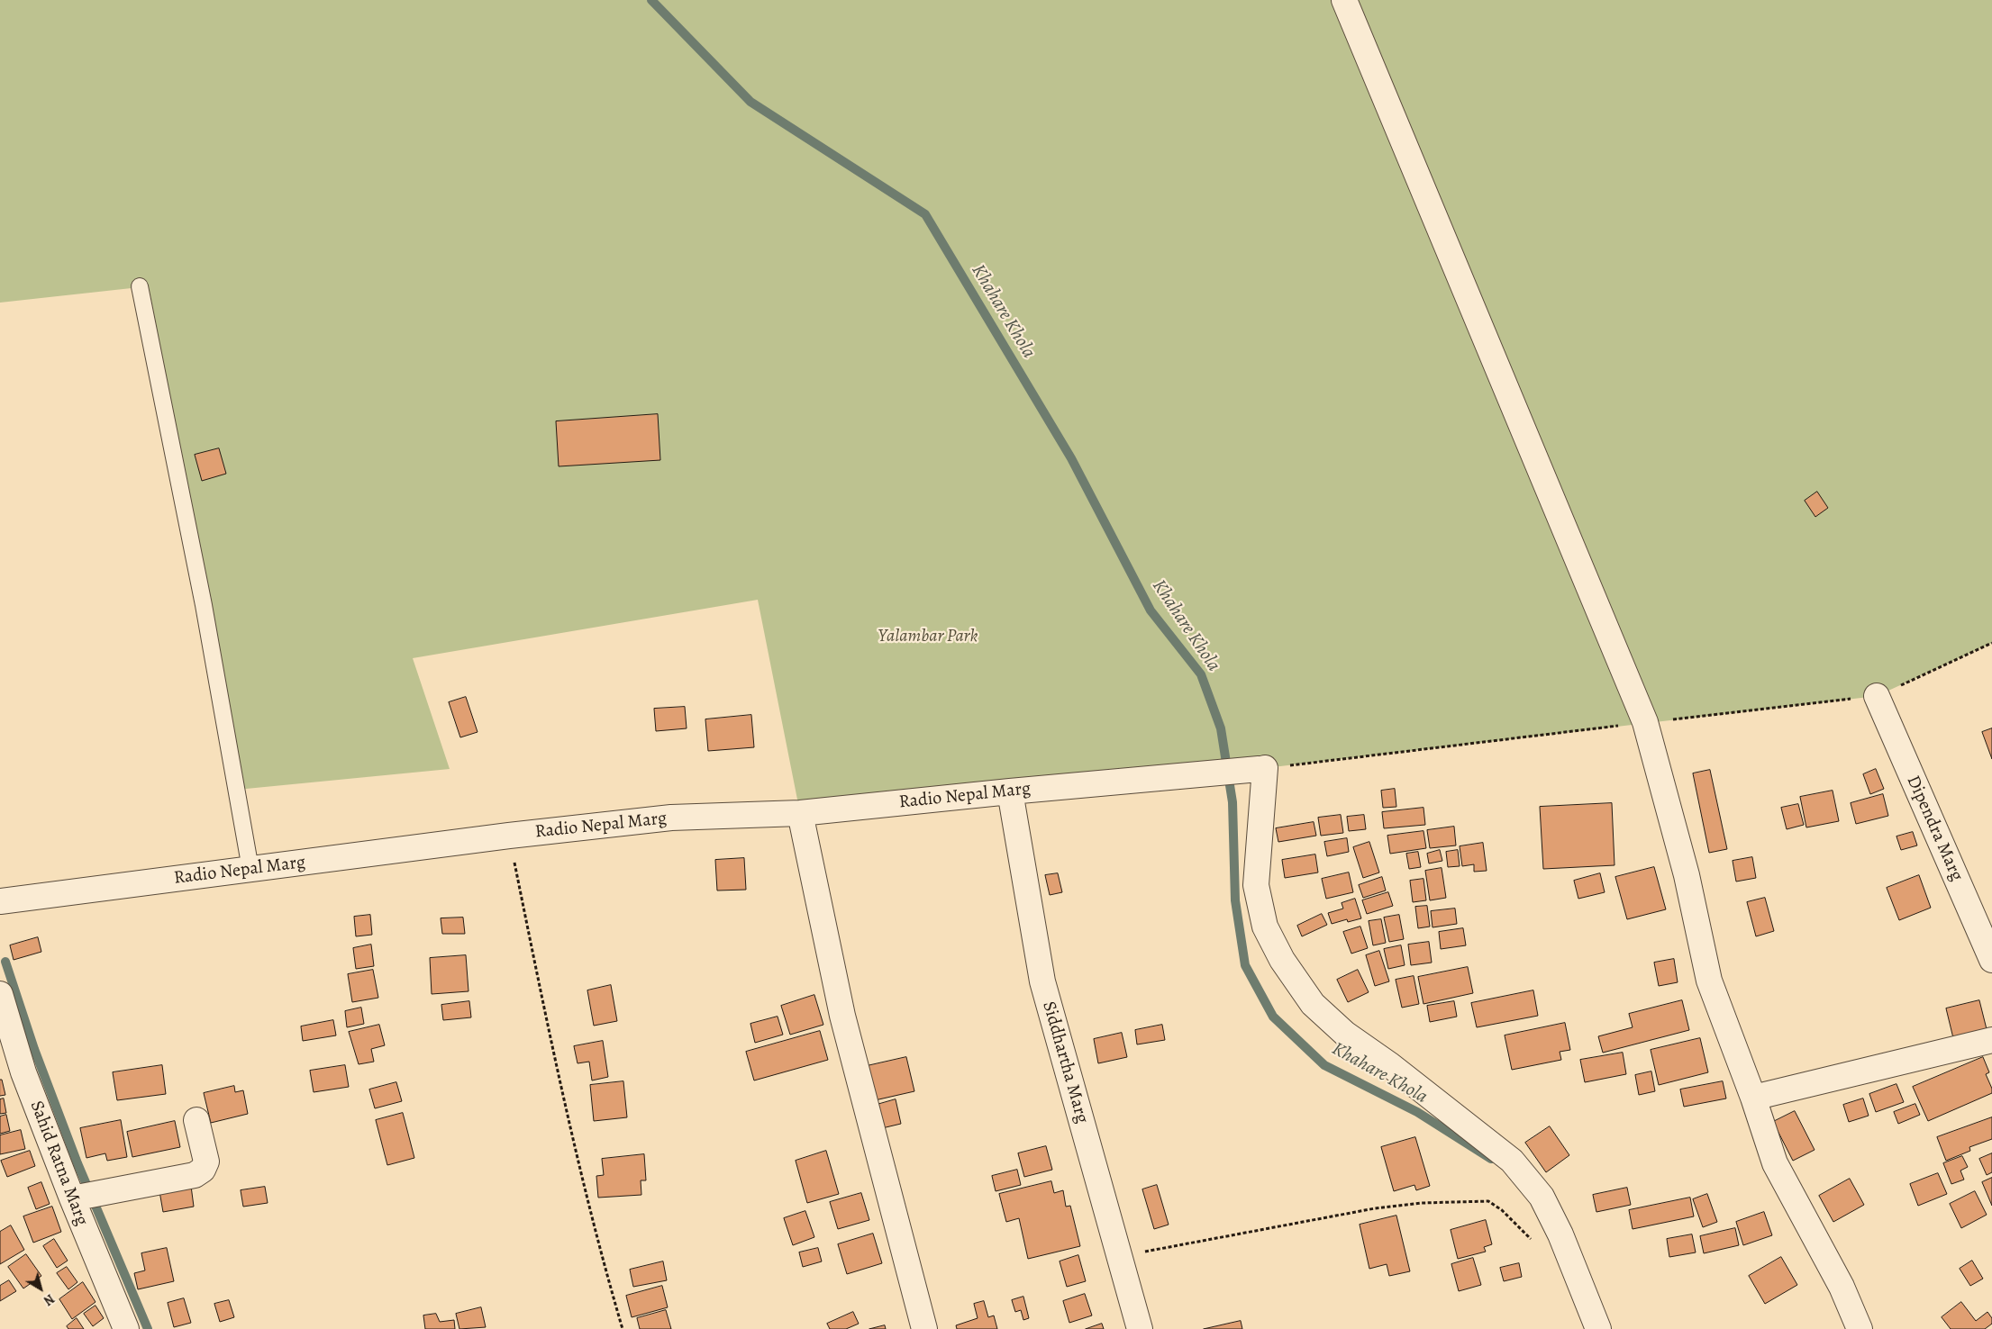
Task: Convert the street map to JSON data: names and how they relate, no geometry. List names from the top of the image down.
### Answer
{
  "streets": {
    "street": [
      "Radio Nepal Marg",
      "Dipendra Marg",
      "Siddhartha Marg",
      "Sahid Ratna Marg"
    ]
  },
  "crossings": [
    ["Radio Nepal Marg", "Siddhartha Marg"]
  ],
  "water": ["Khahare Khola"],
  "parks": ["Yalambar Park"],
  "north": "bottom right"
}
